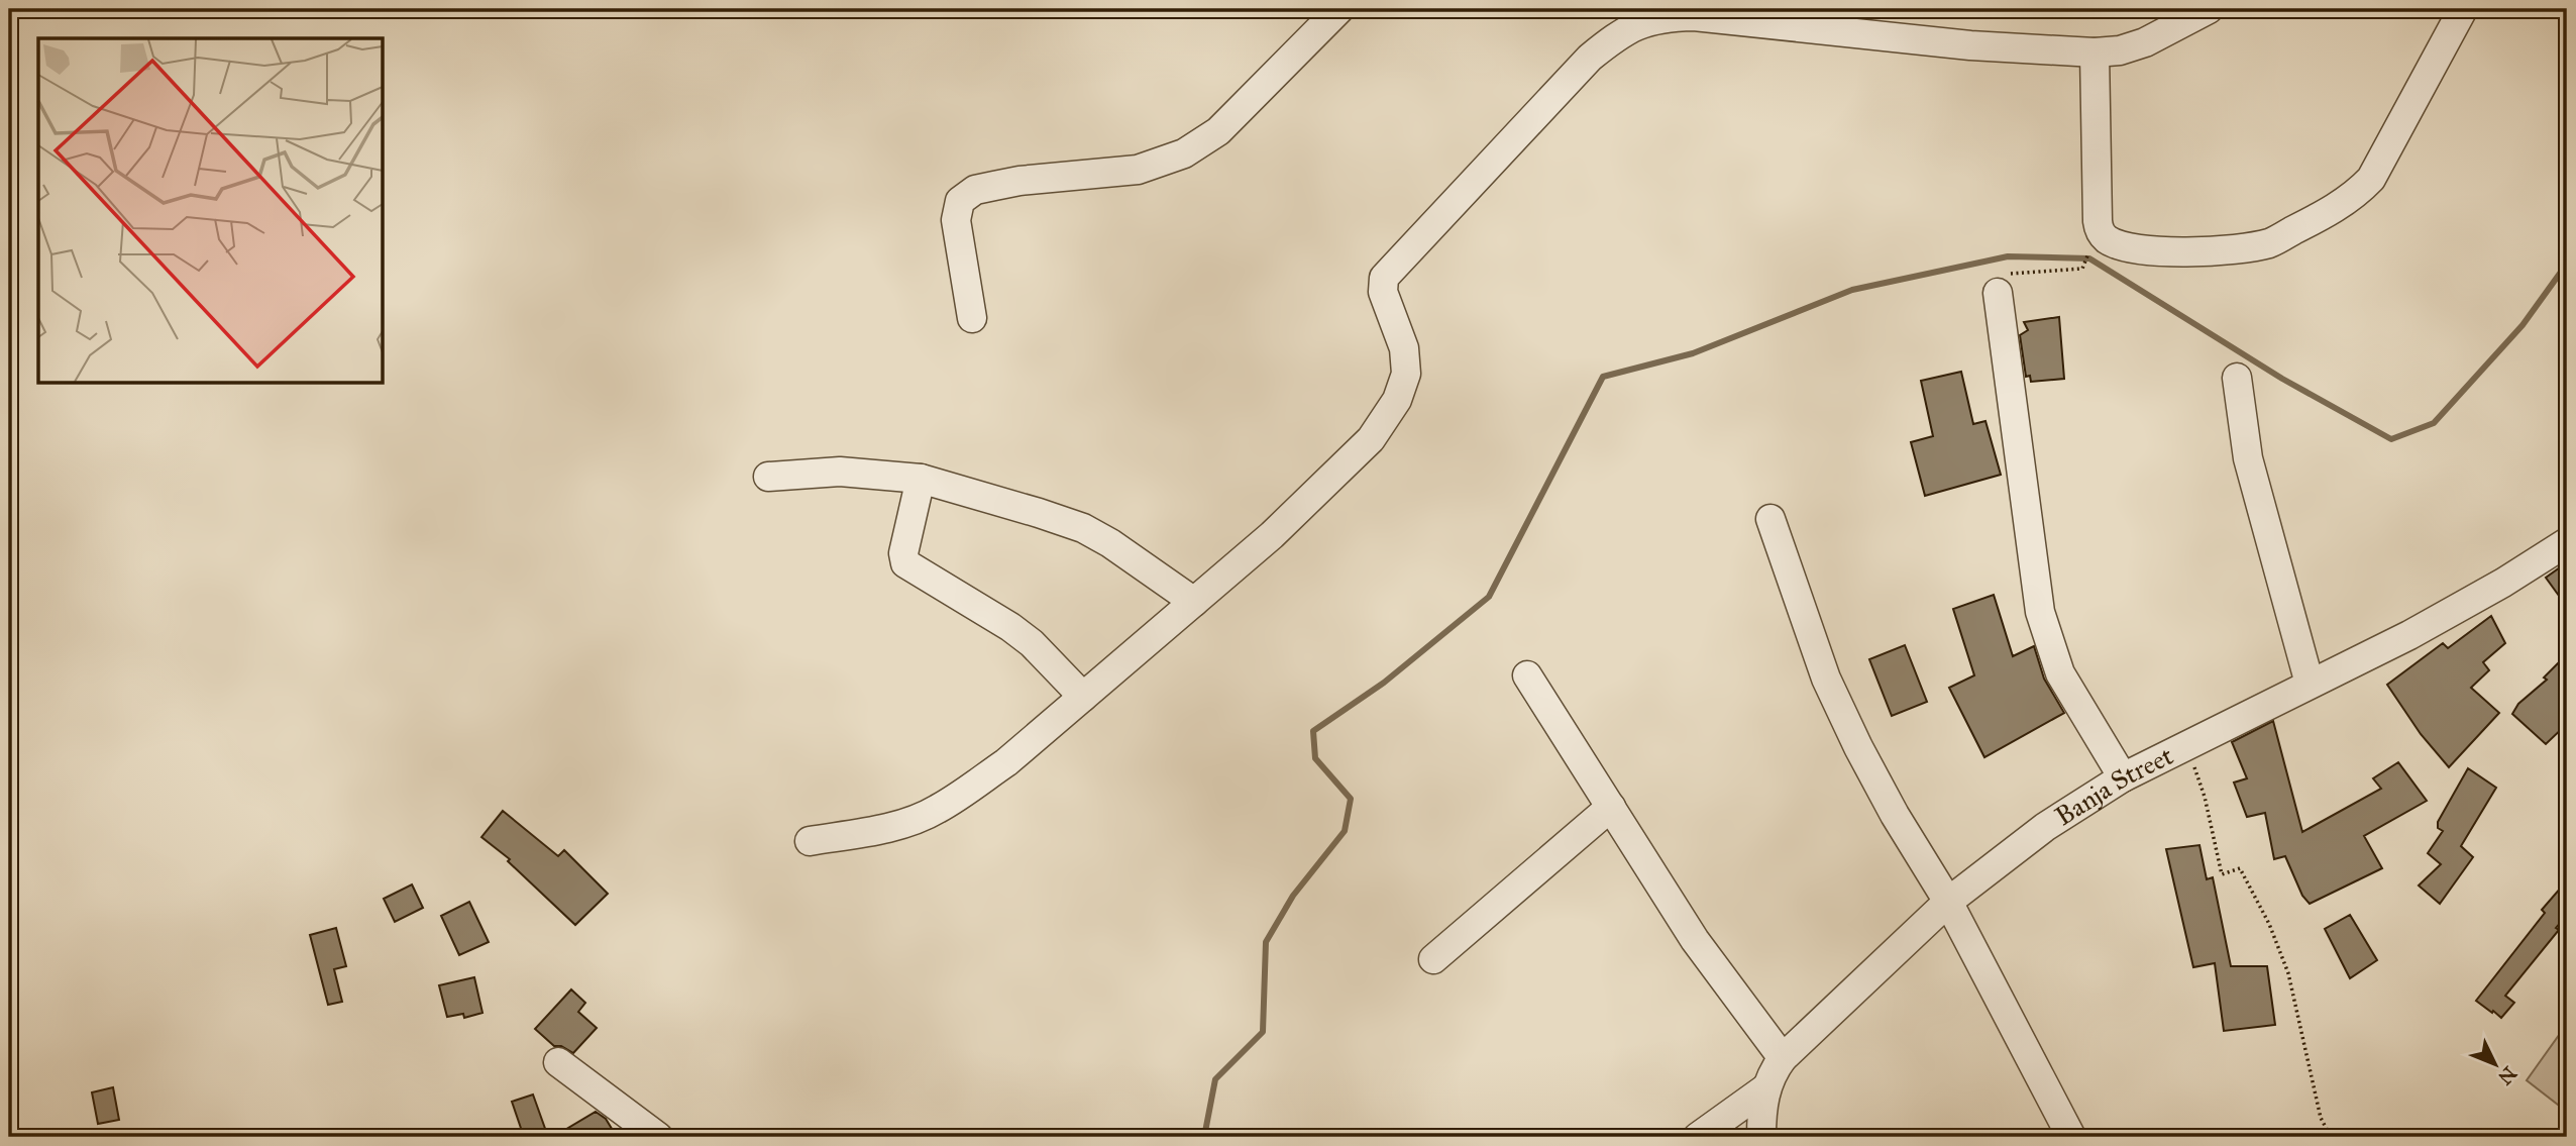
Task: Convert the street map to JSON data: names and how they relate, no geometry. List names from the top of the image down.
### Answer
{
  "streets": {
    "street": ["Banja Street"]
  },
  "north": "bottom right"
}
